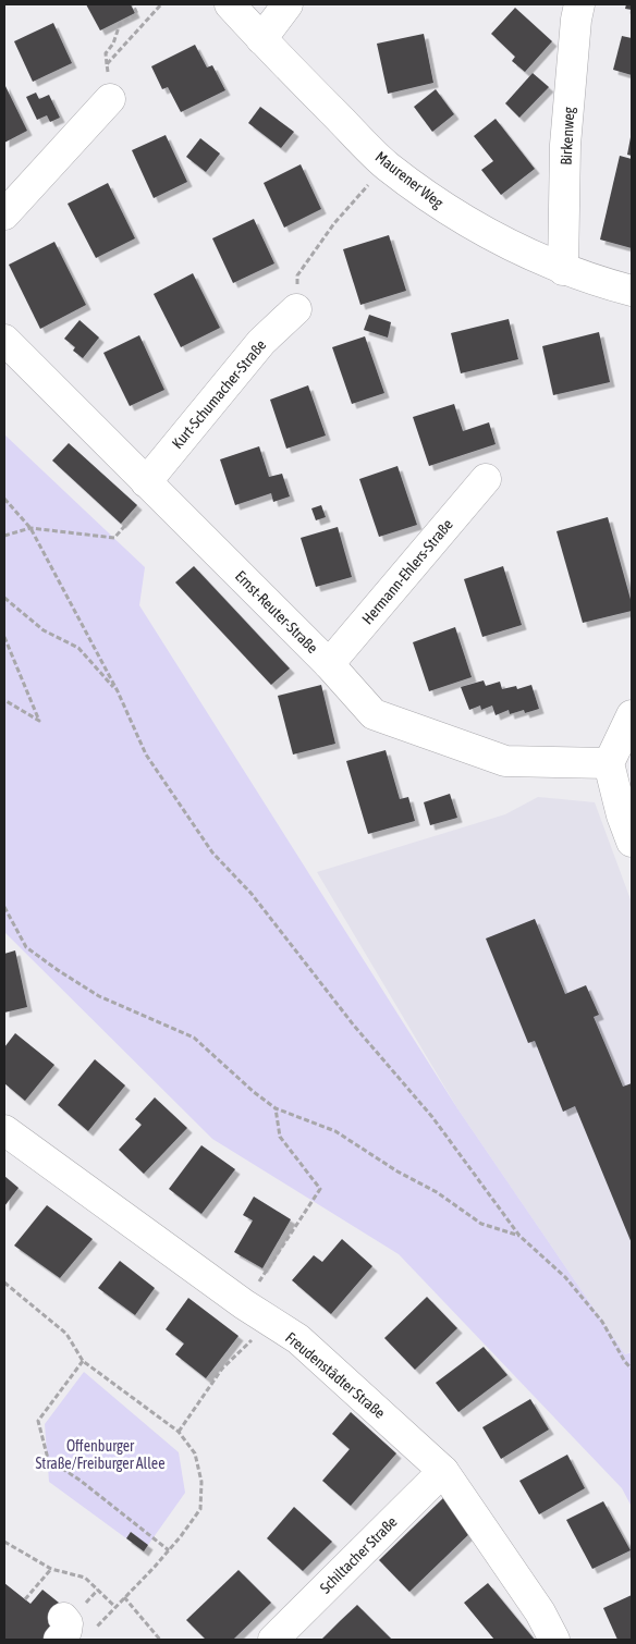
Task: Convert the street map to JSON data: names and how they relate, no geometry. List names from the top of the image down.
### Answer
{
  "streets": {
    "street": [
      "Birkenweg",
      "Maurener Weg",
      "Kurt-Schumacher-Straße",
      "Hermann-Ehlers-Straße",
      "Ernst-Reuter-Straße",
      "Freudenstädter Straße",
      "Schiltacher Straße"
    ]
  },
  "crossings": [
    ["Birkenweg", "Maurener Weg"],
    ["Kurt-Schumacher-Straße", "Ernst-Reuter-Straße"],
    ["Hermann-Ehlers-Straße", "Ernst-Reuter-Straße"],
    ["Freudenstädter Straße", "Schiltacher Straße"]
  ],
  "parks": ["Offenburger Straße/Freiburger Allee"]
}
